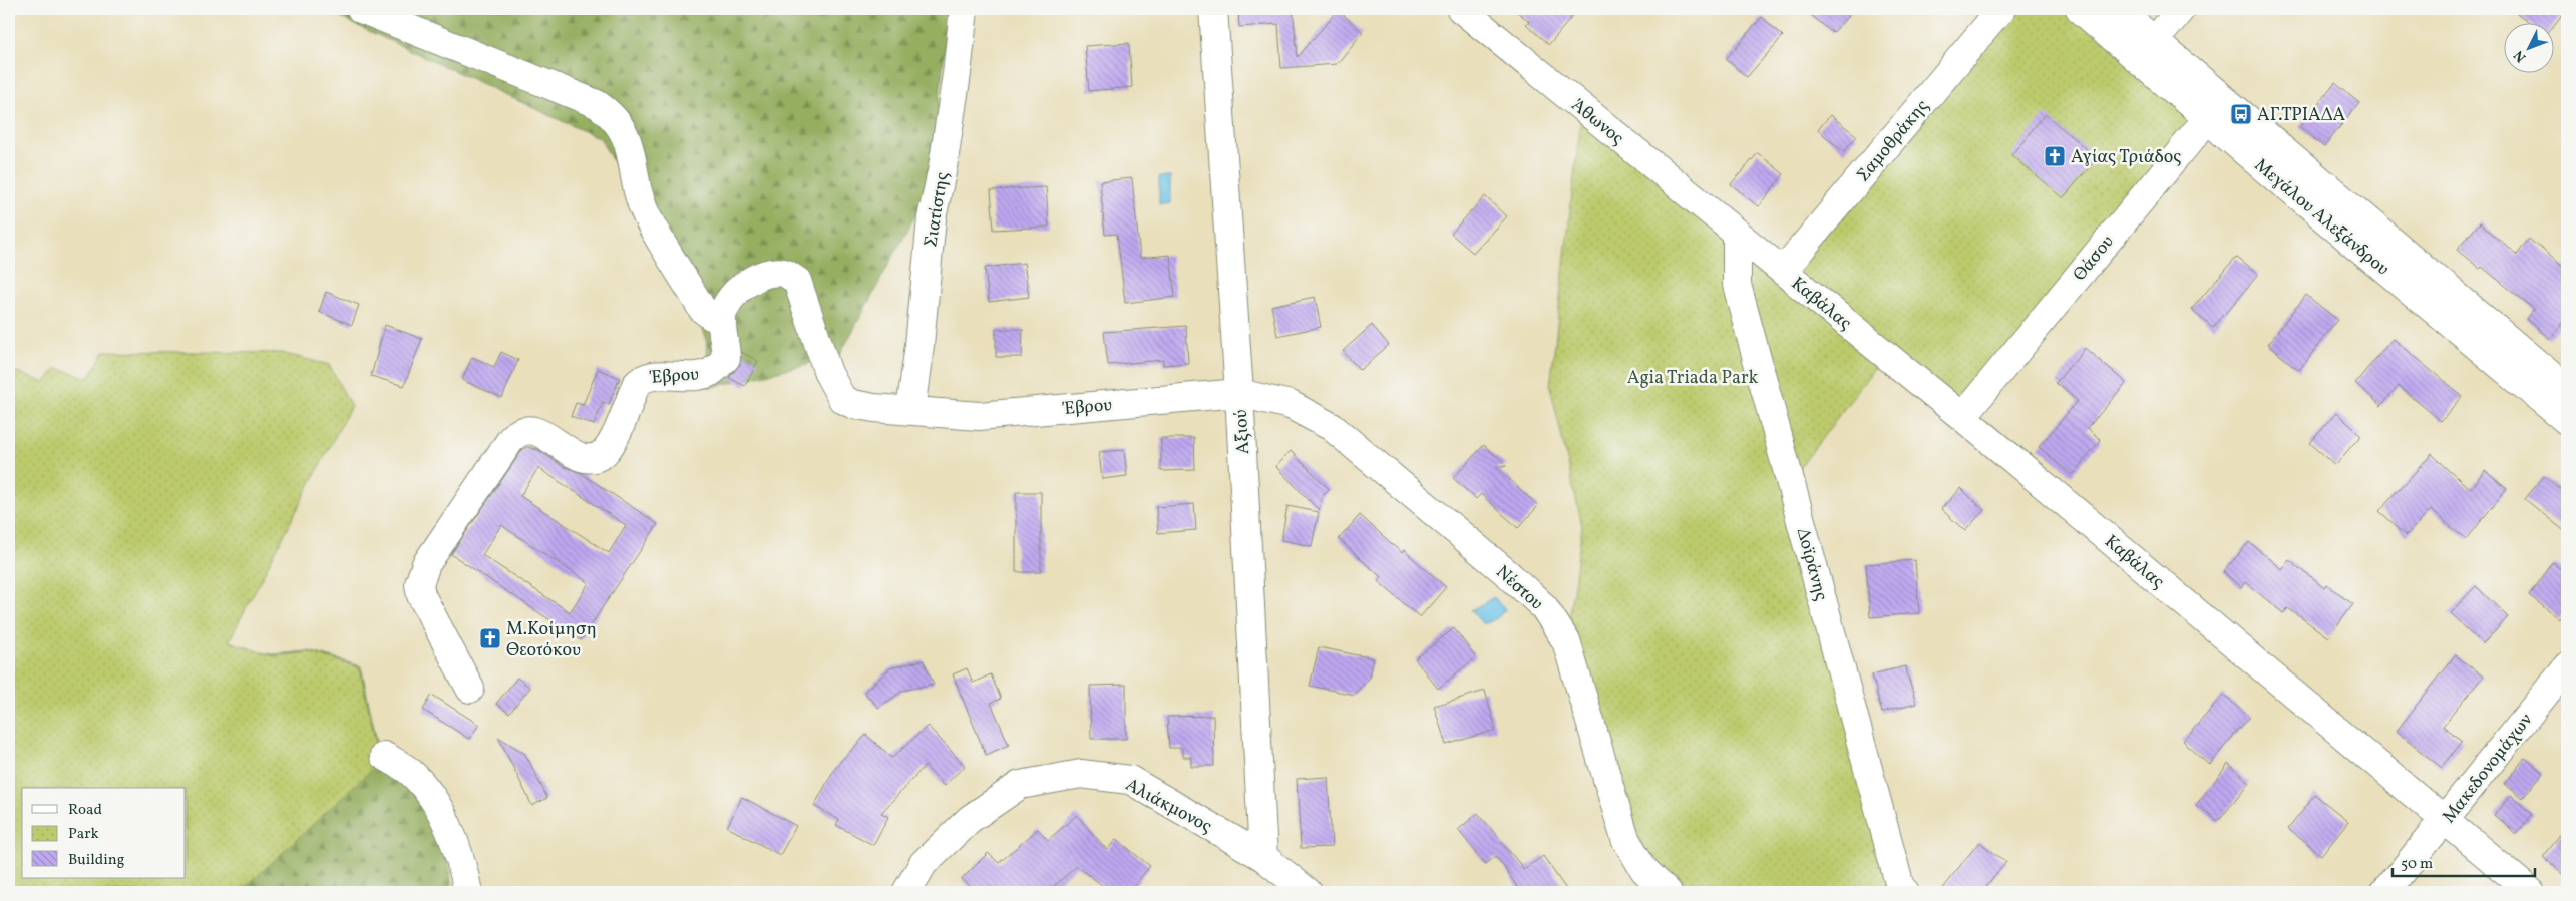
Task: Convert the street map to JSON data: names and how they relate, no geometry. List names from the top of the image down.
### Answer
{
  "streets": {
    "street": [
      "Άθωνος",
      "Σαμοθράκης",
      "Σιατίστης",
      "Μεγάλου Αλεξάνδρου",
      "Θάσου",
      "Καβάλας",
      "Έβρου",
      "Αξιού",
      "Δοϊράνης",
      "Νέστου",
      "Μακεδονομάχων",
      "Αλιάκμονος"
    ]
  },
  "crossings": [
    ["Άθωνος", "Καβάλας"],
    ["Άθωνος", "Δοϊράνης"],
    ["Σαμοθράκης", "Καβάλας"],
    ["Σιατίστης", "Έβρου"],
    ["Μεγάλου Αλεξάνδρου", "Θάσου"],
    ["Θάσου", "Καβάλας"],
    ["Καβάλας", "Δοϊράνης"],
    ["Καβάλας", "Μακεδονομάχων"],
    ["Έβρου", "Αξιού"],
    ["Έβρου", "Νέστου"],
    ["Αξιού", "Νέστου"],
    ["Αξιού", "Αλιάκμονος"]
  ],
  "parks": ["Agia Triada Park"],
  "places": {
    "bus stop": ["ΑΓ.ΤΡΙΑΔΑ"],
    "church": ["Αγίας Τριάδος", "Μ.Κοίμηση Θεοτόκου"]
  },
  "legend": ["Road", "Park", "Building"],
  "scale_bar": "50 m",
  "north": "bottom left"
}
